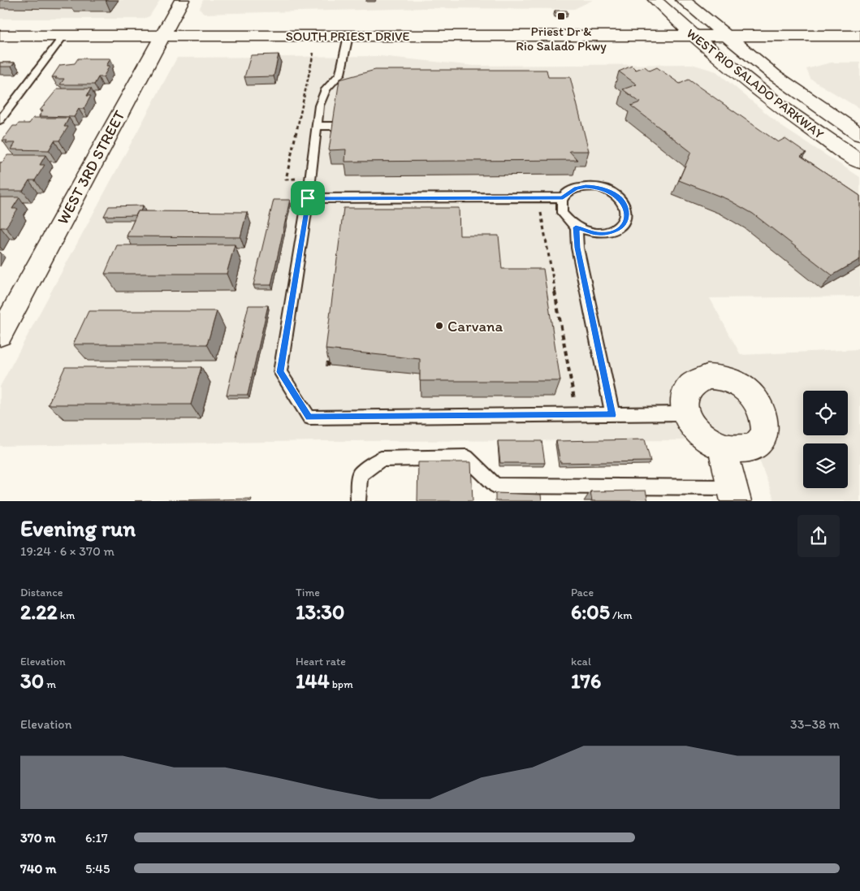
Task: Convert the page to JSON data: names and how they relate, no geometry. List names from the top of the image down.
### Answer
{
  "streets": {
    "main road": ["SOUTH PRIEST DRIVE", "WEST RIO SALADO PARKWAY", "WEST 3RD STREET"]
  },
  "crossings": [
    ["SOUTH PRIEST DRIVE", "WEST RIO SALADO PARKWAY"],
    ["SOUTH PRIEST DRIVE", "WEST 3RD STREET"]
  ],
  "places": {
    "transit": ["Priest Dr & Rio Salado Pkwy"],
    "other": ["Carvana"]
  },
  "page": {
    "heading": ["Evening run", "19:24 · 6 × 370 m"],
    "stats": [
      ["Distance", "2.22 km"],
      ["Time", "13:30"],
      ["Pace", "6:05 /km"],
      ["Elevation", "30 m"],
      ["Heart rate", "144 bpm"],
      ["kcal", "176"]
    ],
    "chart": ["Elevation", "33–38 m"],
    "list": [
      {
        "name": "370 m",
        "note": "6:17"
      },
      {
        "name": "740 m",
        "note": "5:45"
      }
    ]
  }
}
